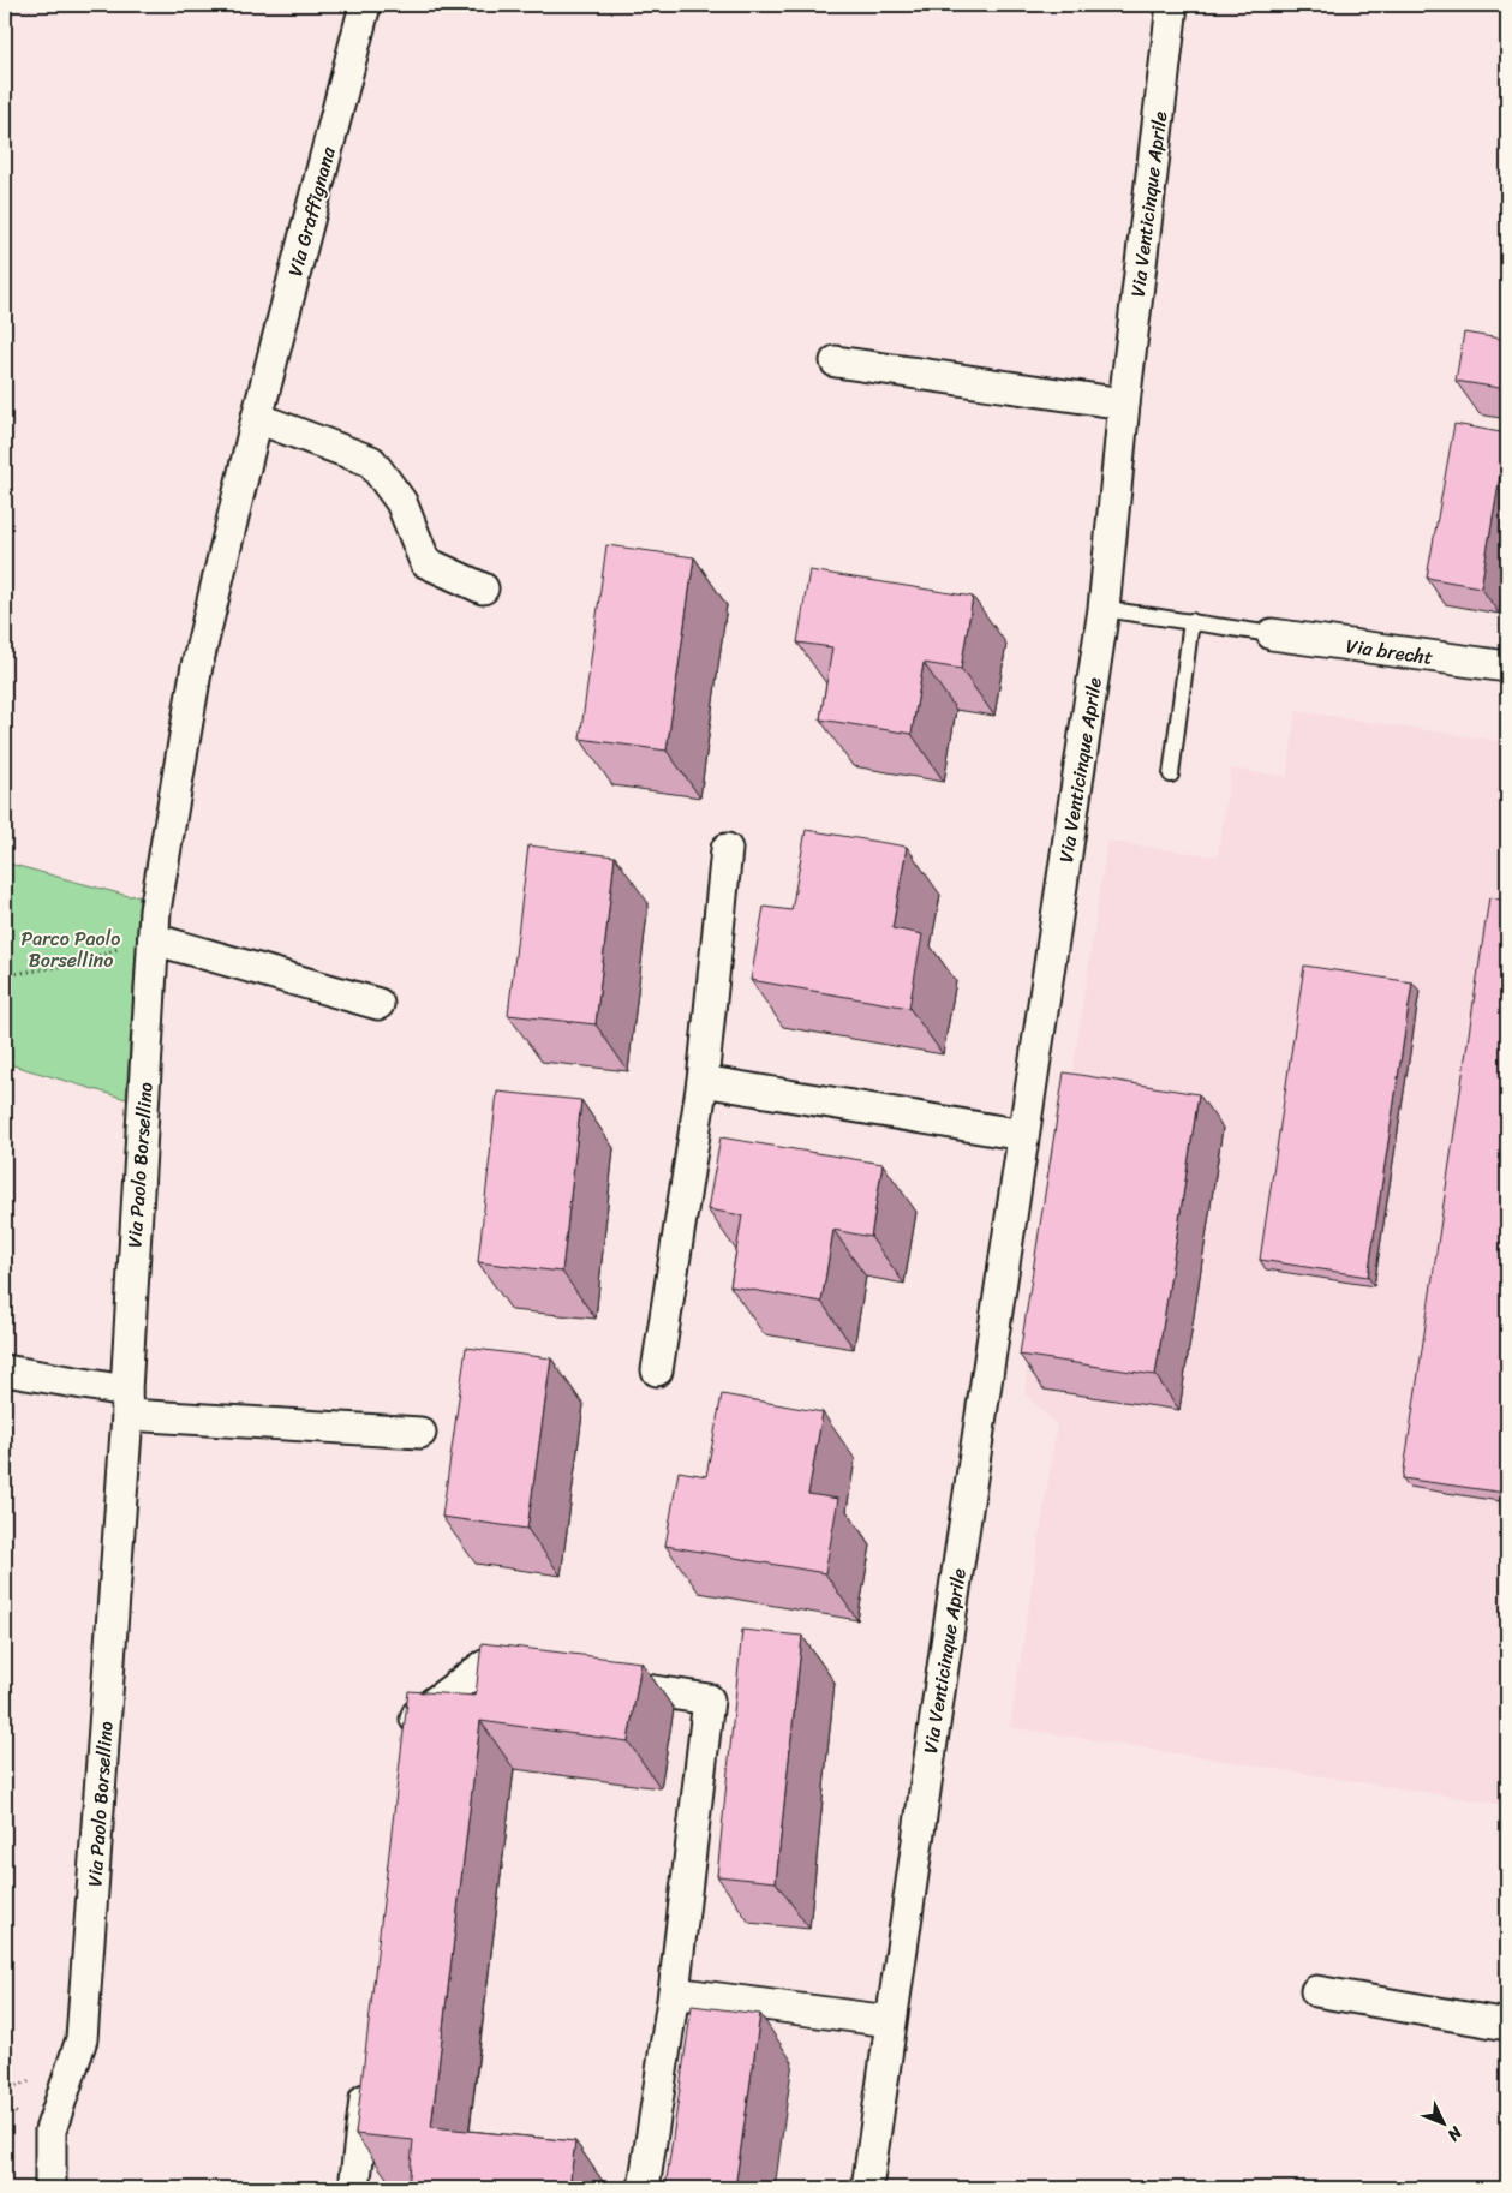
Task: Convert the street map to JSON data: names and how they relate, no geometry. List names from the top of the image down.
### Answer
{
  "streets": {
    "street": [
      "Via Venticinque Aprile",
      "Via Graffignana",
      "Via brecht",
      "Via Paolo Borsellino"
    ]
  },
  "crossings": [
    ["Via Graffignana", "Via Paolo Borsellino"]
  ],
  "parks": ["Parco Paolo Borsellino"],
  "north": "bottom right"
}
